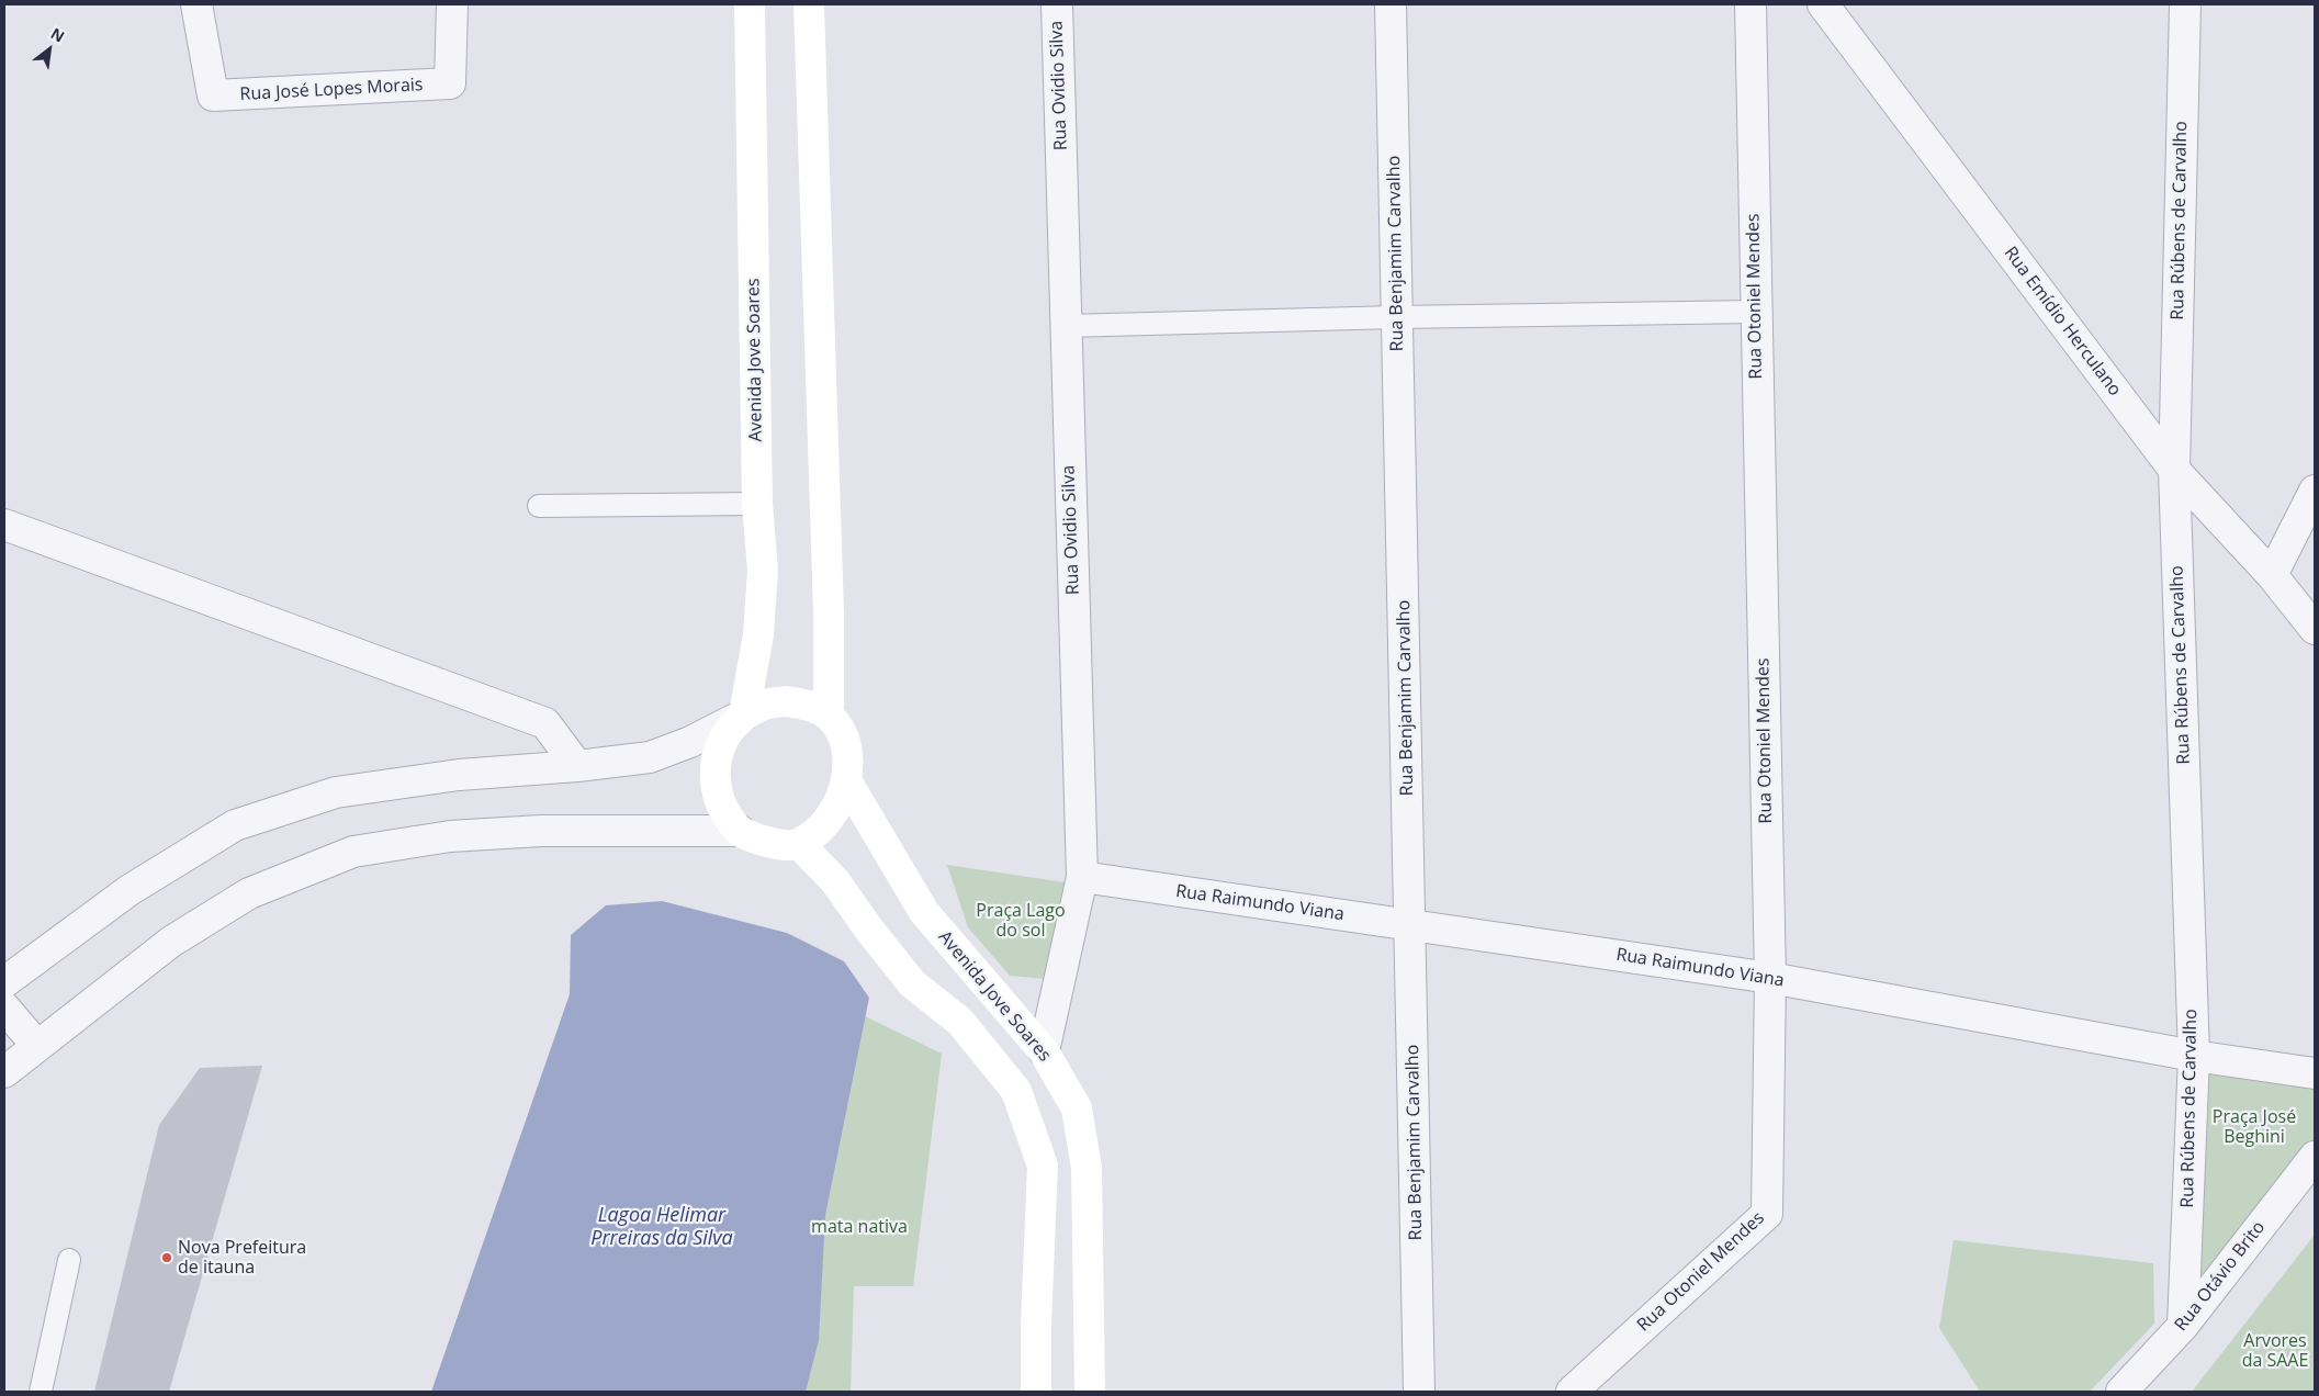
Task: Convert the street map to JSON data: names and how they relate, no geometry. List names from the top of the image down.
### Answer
{
  "streets": {
    "main road": ["Avenida Jove Soares"],
    "street": [
      "Rua Ovidio Silva",
      "Rua José Lopes Morais",
      "Rua Rúbens de Carvalho",
      "Rua Benjamim Carvalho",
      "Rua Otoniel Mendes",
      "Rua Emídio Herculano",
      "Rua Raimundo Viana",
      "Rua Otávio Brito"
    ]
  },
  "crossings": [
    ["Rua Ovidio Silva", "Avenida Jove Soares"],
    ["Rua Ovidio Silva", "Rua Raimundo Viana"],
    ["Rua Rúbens de Carvalho", "Rua Emídio Herculano"],
    ["Rua Rúbens de Carvalho", "Rua Raimundo Viana"],
    ["Rua Rúbens de Carvalho", "Rua Otávio Brito"],
    ["Rua Benjamim Carvalho", "Rua Raimundo Viana"],
    ["Rua Otoniel Mendes", "Rua Raimundo Viana"]
  ],
  "water": ["Lagoa Helimar Prreiras da Silva"],
  "parks": [
    "Praça Lago do sol",
    "Praça José Beghini",
    "mata nativa",
    "Arvores da SAAE"
  ],
  "places": ["Nova Prefeitura de itauna"],
  "north": "top right"
}
